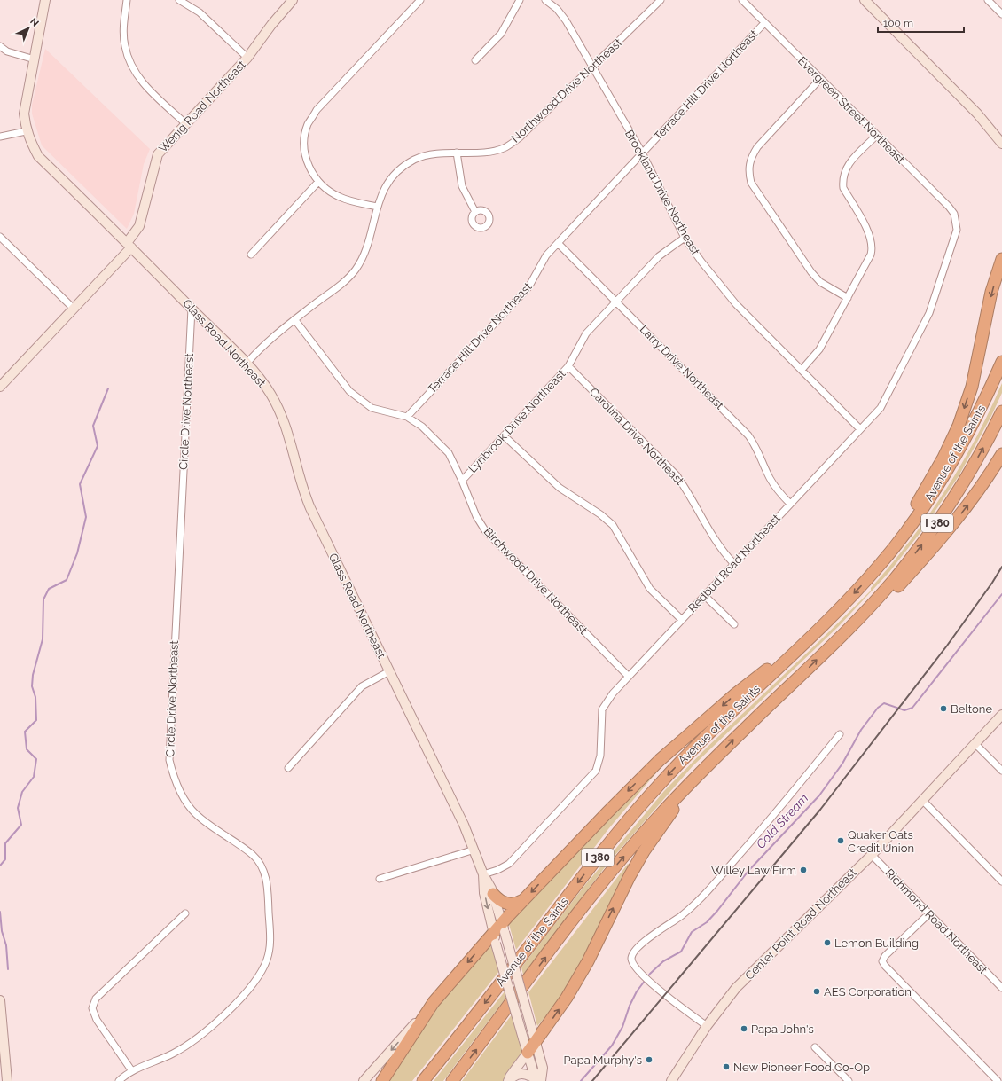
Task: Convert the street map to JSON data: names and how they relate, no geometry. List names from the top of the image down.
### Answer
{
  "streets": {
    "highway": ["Avenue of the Saints", "I 380"],
    "street": [
      "Terrace Hill Drive Northeast",
      "Northwood Drive Northeast",
      "Wenig Road Northeast",
      "Evergreen Street Northeast",
      "Brookland Drive Northeast",
      "Glass Road Northeast",
      "Larry Drive Northeast",
      "Circle Drive Northeast",
      "Lynbrook Drive Northeast",
      "Carolina Drive Northeast",
      "Redbud Road Northeast",
      "Birchwood Drive Northeast",
      "Richmond Road Northeast",
      "Center Point Road Northeast"
    ]
  },
  "crossings": [
    ["Terrace Hill Drive Northeast", "Evergreen Street Northeast"],
    ["Terrace Hill Drive Northeast", "Brookland Drive Northeast"],
    ["Terrace Hill Drive Northeast", "Larry Drive Northeast"],
    ["Terrace Hill Drive Northeast", "Birchwood Drive Northeast"],
    ["Northwood Drive Northeast", "Brookland Drive Northeast"],
    ["Northwood Drive Northeast", "Glass Road Northeast"],
    ["Northwood Drive Northeast", "Birchwood Drive Northeast"],
    ["Wenig Road Northeast", "Glass Road Northeast"],
    ["Evergreen Street Northeast", "Redbud Road Northeast"],
    ["Brookland Drive Northeast", "Lynbrook Drive Northeast"],
    ["Brookland Drive Northeast", "Redbud Road Northeast"],
    ["Glass Road Northeast", "Circle Drive Northeast"],
    ["Glass Road Northeast", "Redbud Road Northeast"],
    ["Larry Drive Northeast", "Lynbrook Drive Northeast"],
    ["Larry Drive Northeast", "Redbud Road Northeast"],
    ["Lynbrook Drive Northeast", "Carolina Drive Northeast"],
    ["Lynbrook Drive Northeast", "Birchwood Drive Northeast"],
    ["Carolina Drive Northeast", "Redbud Road Northeast"],
    ["Redbud Road Northeast", "Birchwood Drive Northeast"],
    ["Richmond Road Northeast", "Center Point Road Northeast"]
  ],
  "water": ["Cold Stream"],
  "places": [
    "Beltone",
    "Quaker Oats Credit Union",
    "Willey Law Firm",
    "Lemon Building",
    "AES Corporation",
    "Papa John's",
    "Papa Murphy's",
    "New Pioneer Food Co-Op"
  ],
  "scale_bar": "100 m",
  "north": "top right"
}
